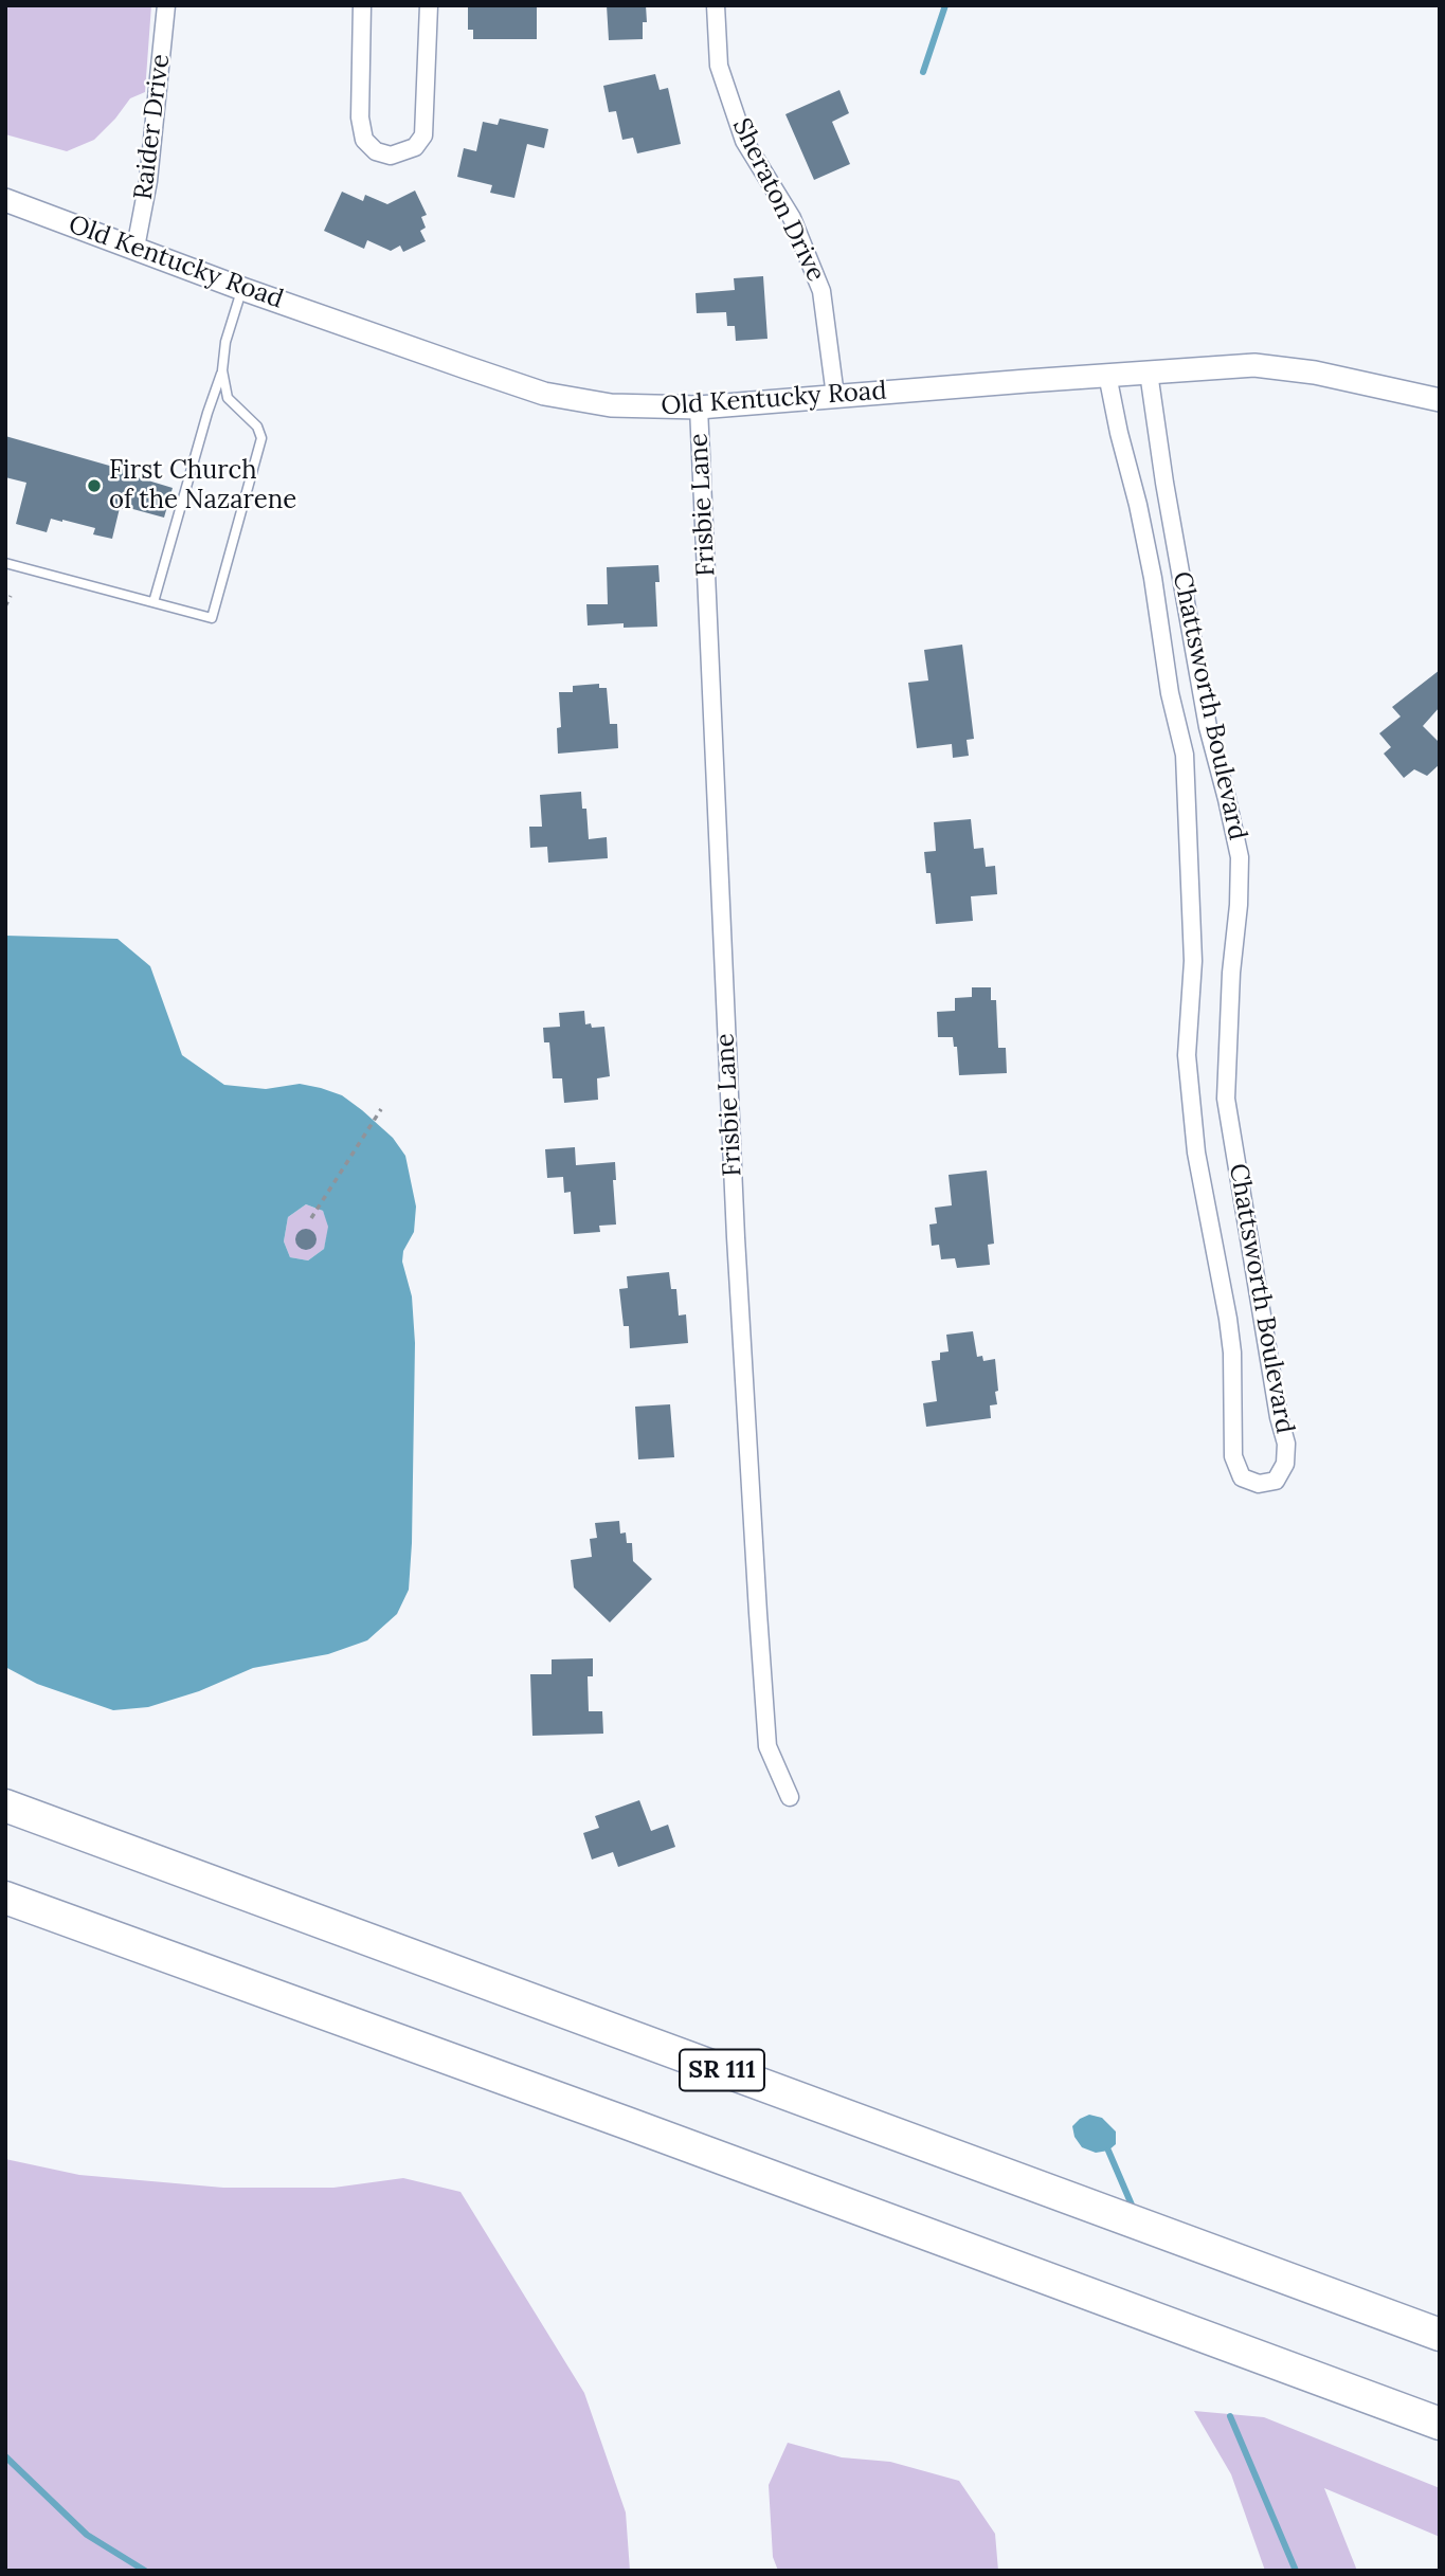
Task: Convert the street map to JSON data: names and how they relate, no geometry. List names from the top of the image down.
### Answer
{
  "streets": {
    "highway": ["SR 111"],
    "street": [
      "Raider Drive",
      "Sheraton Drive",
      "Old Kentucky Road",
      "Frisbie Lane",
      "Chattsworth Boulevard"
    ]
  },
  "crossings": [
    ["Raider Drive", "Old Kentucky Road"],
    ["Sheraton Drive", "Old Kentucky Road"],
    ["Old Kentucky Road", "Frisbie Lane"],
    ["Old Kentucky Road", "Chattsworth Boulevard"]
  ],
  "places": ["First Church of the Nazarene"]
}
